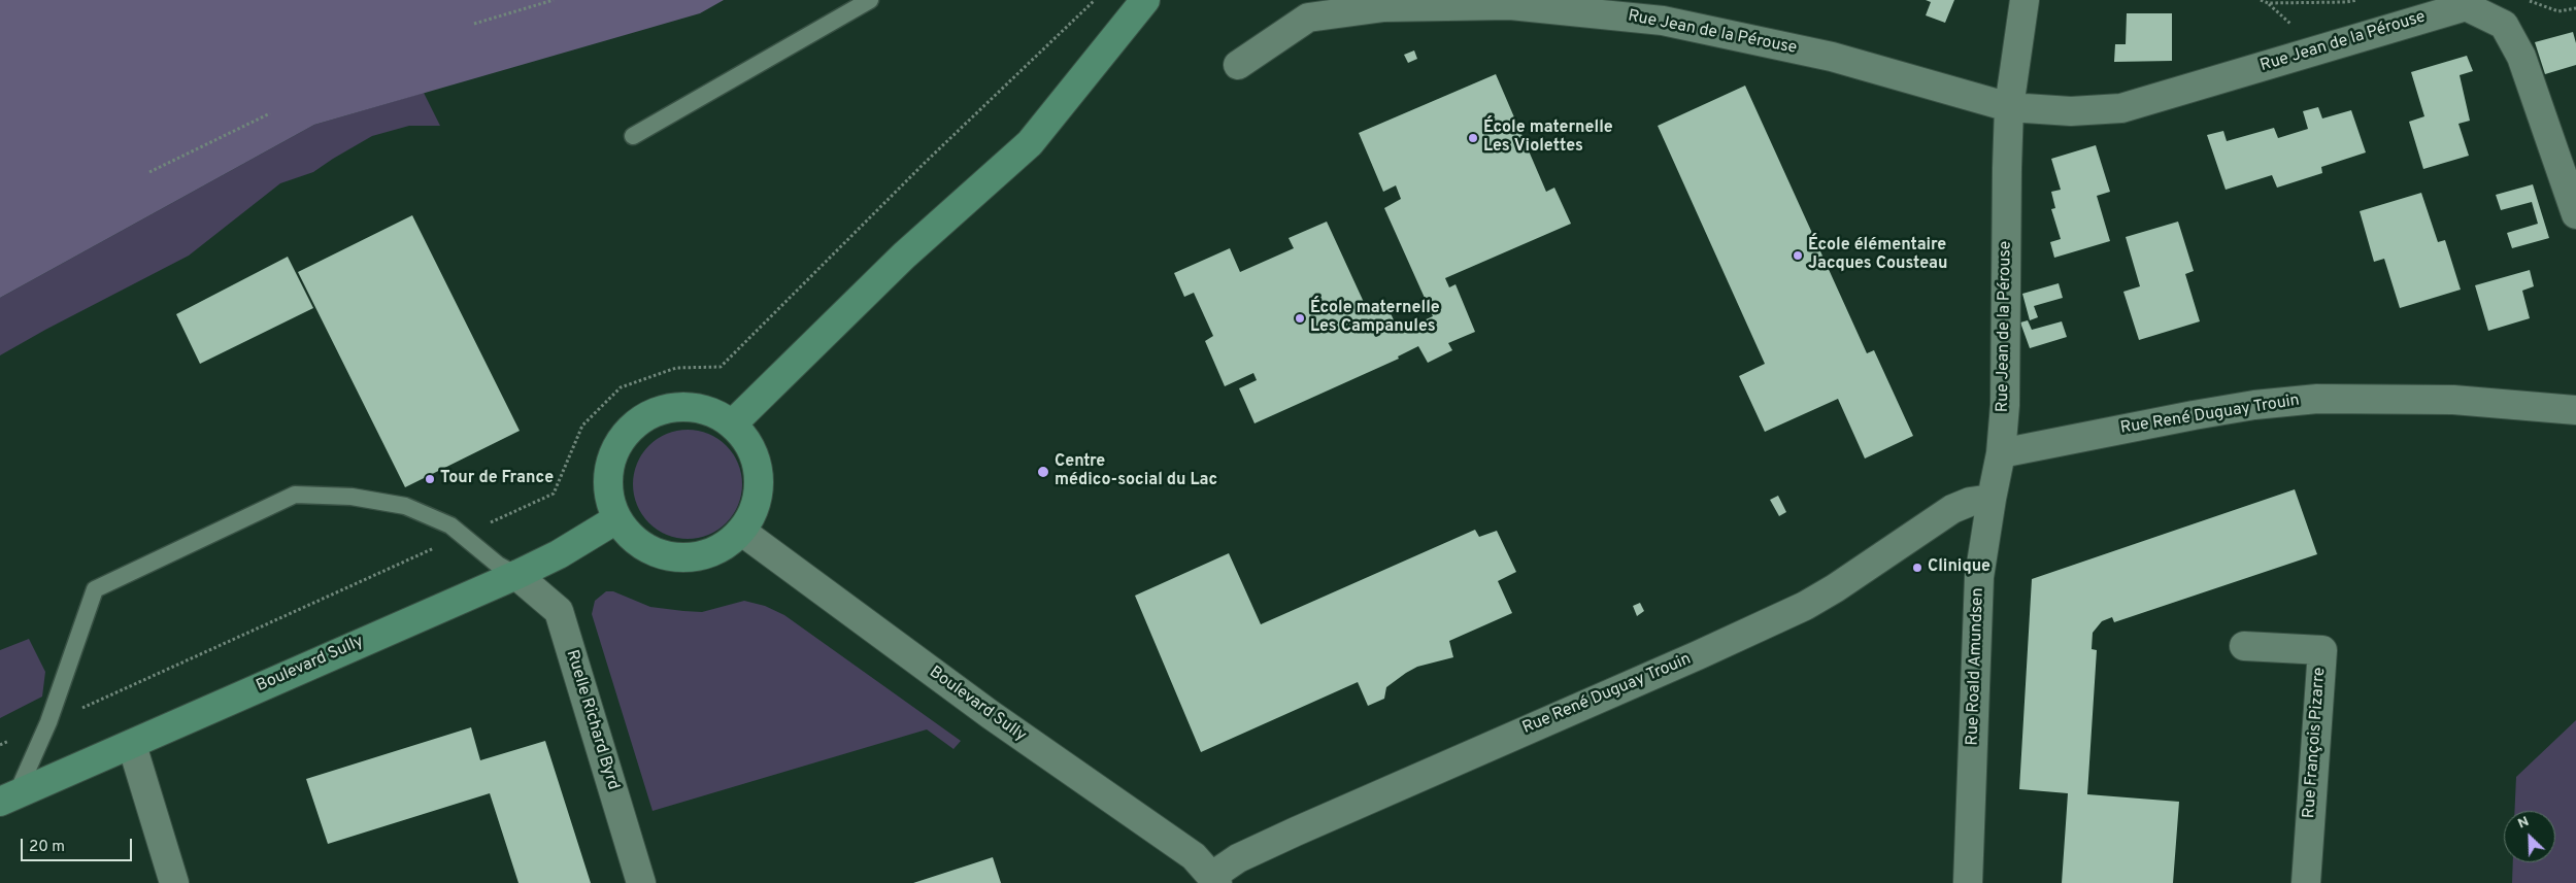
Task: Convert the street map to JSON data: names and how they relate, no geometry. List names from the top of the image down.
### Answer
{
  "streets": {
    "main road": ["Boulevard Sully"],
    "street": [
      "Rue Jean de la Pérouse",
      "Rue René Duguay Trouin",
      "Rue Roald Amundsen",
      "Ruelle Richard Byrd",
      "Rue François Pizarre"
    ]
  },
  "crossings": [
    ["Rue Jean de la Pérouse", "Rue René Duguay Trouin"],
    ["Rue Jean de la Pérouse", "Rue Roald Amundsen"],
    ["Rue René Duguay Trouin", "Boulevard Sully"],
    ["Rue René Duguay Trouin", "Rue Roald Amundsen"],
    ["Boulevard Sully", "Ruelle Richard Byrd"]
  ],
  "places": [
    "École maternelle Les Violettes",
    "École élémentaire Jacques Cousteau",
    "École maternelle Les Campanules",
    "Centre médico-social du Lac",
    "Tour de France",
    "Clinique"
  ],
  "scale_bar": "20 m",
  "north": "top left"
}
